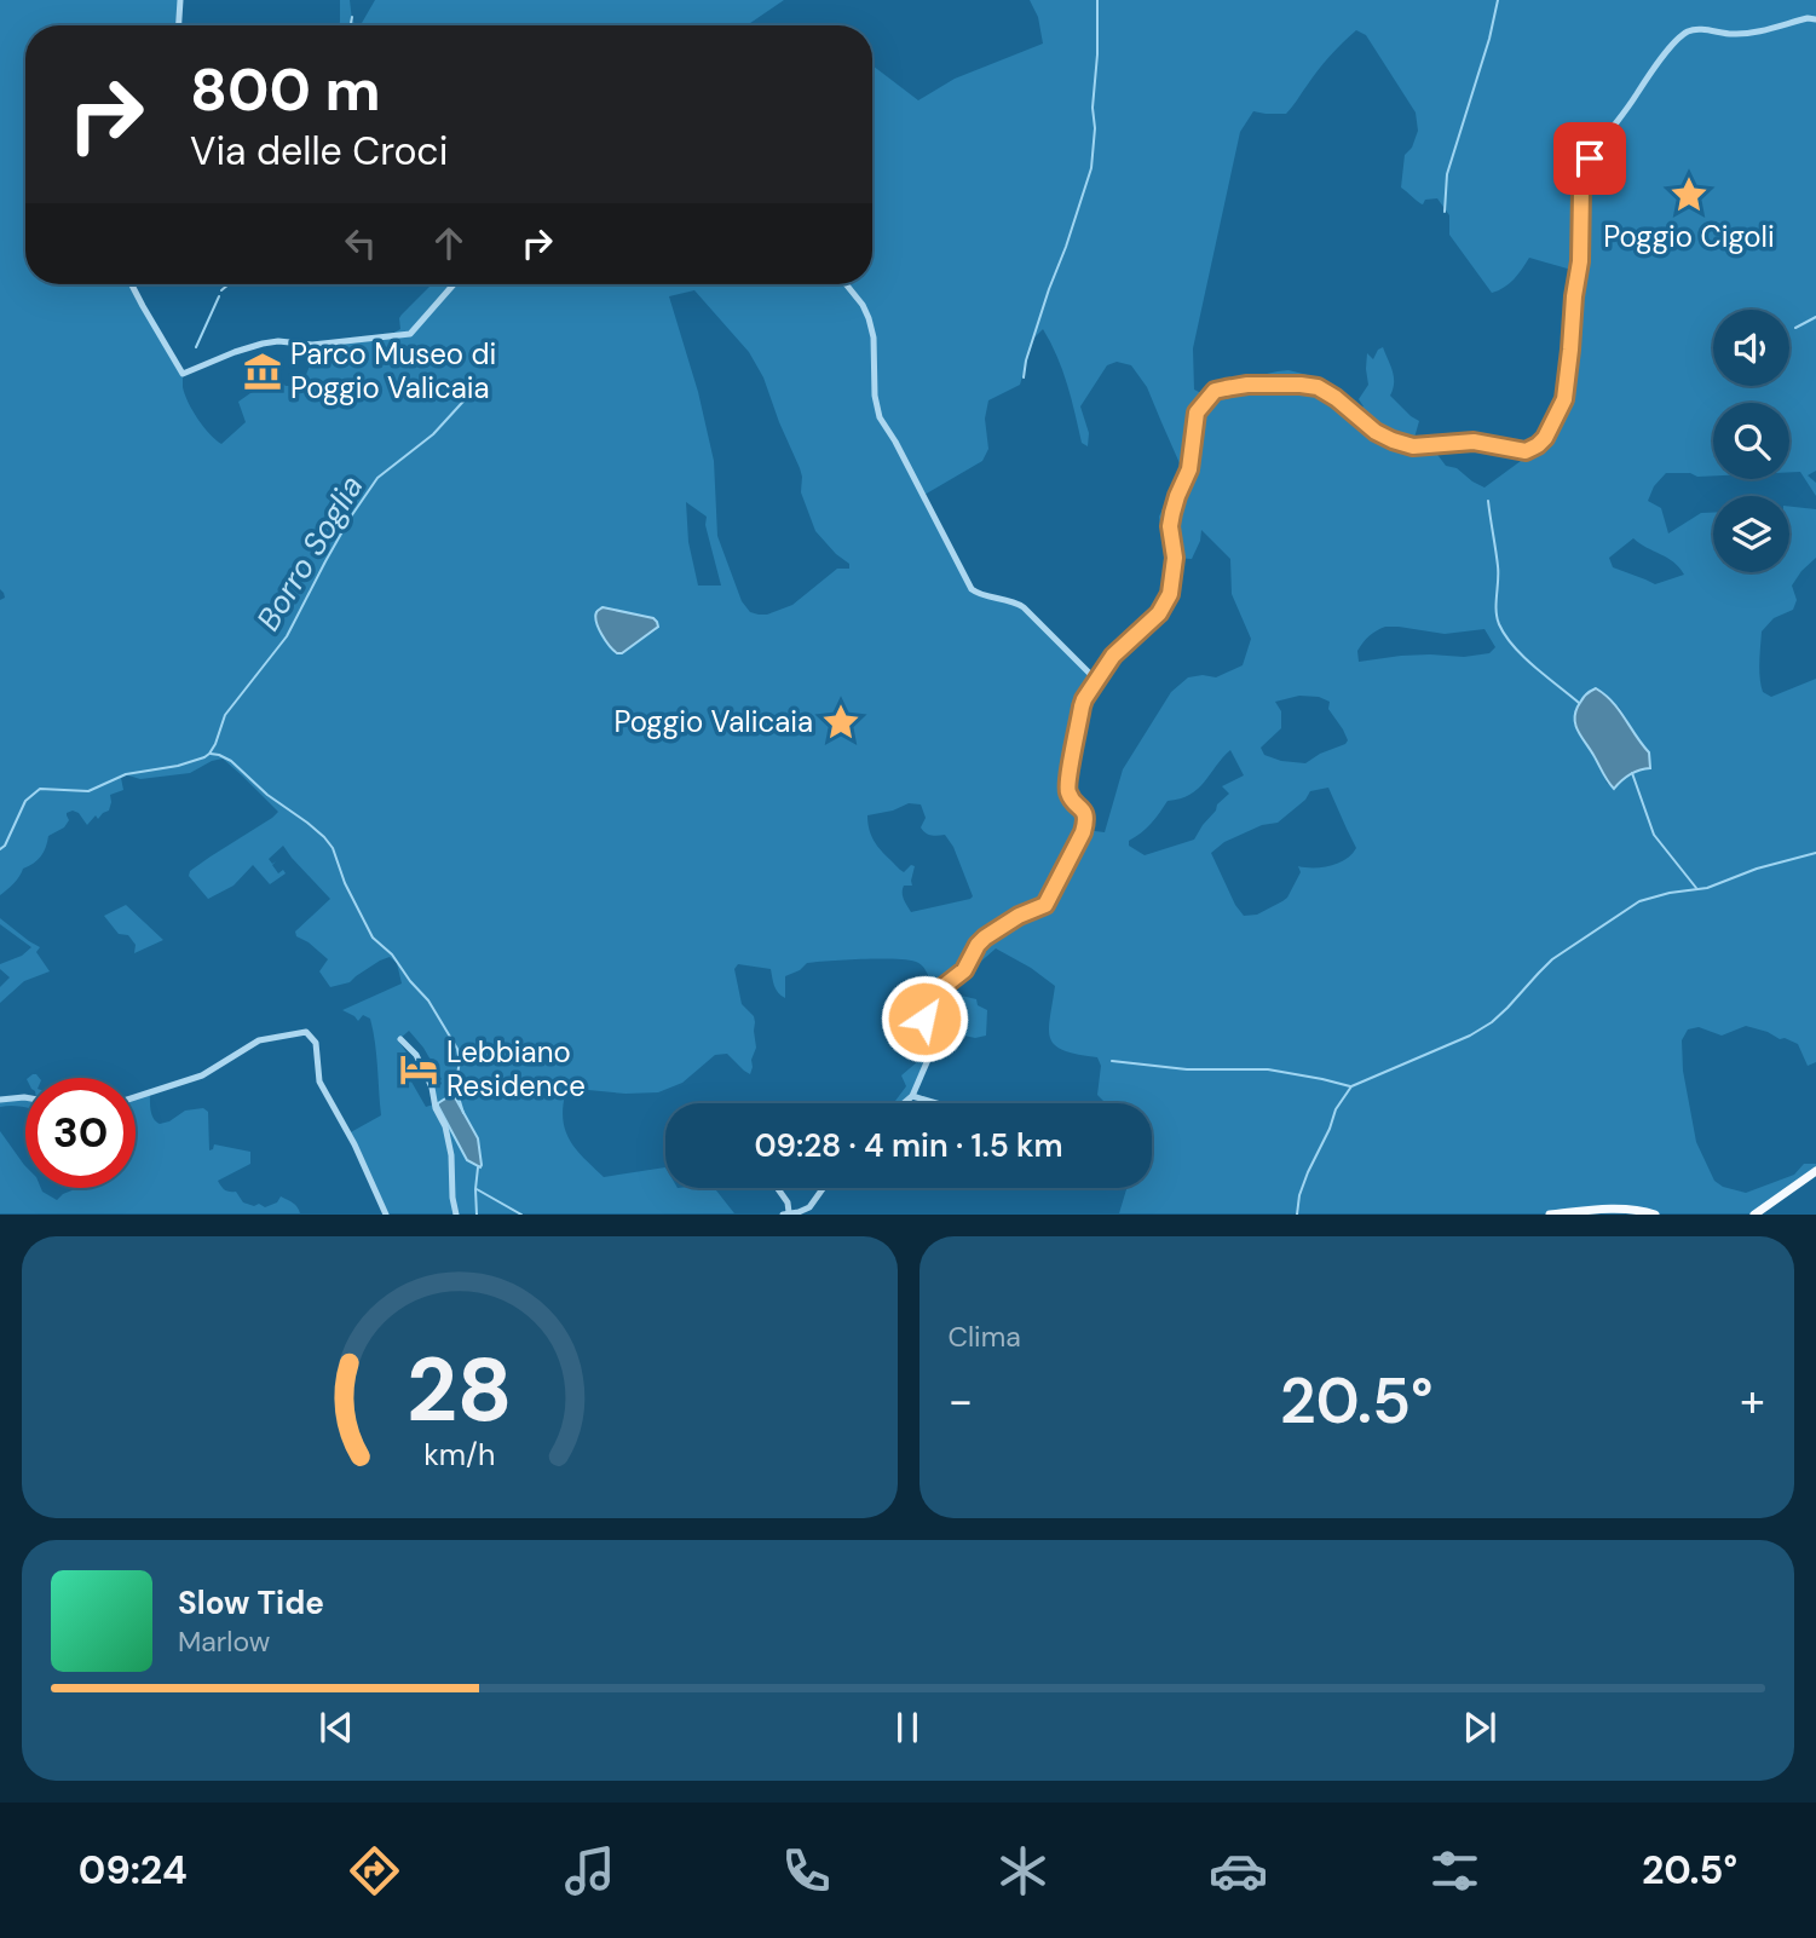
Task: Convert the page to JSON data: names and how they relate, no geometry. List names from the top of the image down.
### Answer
{
  "water": ["Borro Soglia"],
  "places": {
    "place": ["Poggio Cigoli", "Poggio Valicaia"],
    "museum": ["Parco Museo di Poggio Valicaia"],
    "hotel": ["Lebbiano Residence"]
  },
  "page": {
    "turn": ["800 m", "Via delle Croci"],
    "limit": "30",
    "trip": "09:28 · 4 min · 1.5 km",
    "tile": "Clima",
    "heat": ["−", "20.5°", "+"],
    "song": ["Slow Tide", "Marlow"],
    "tabs": ["09:24", "20.5°"],
    "gauge": ["28", "km/h"]
  }
}
